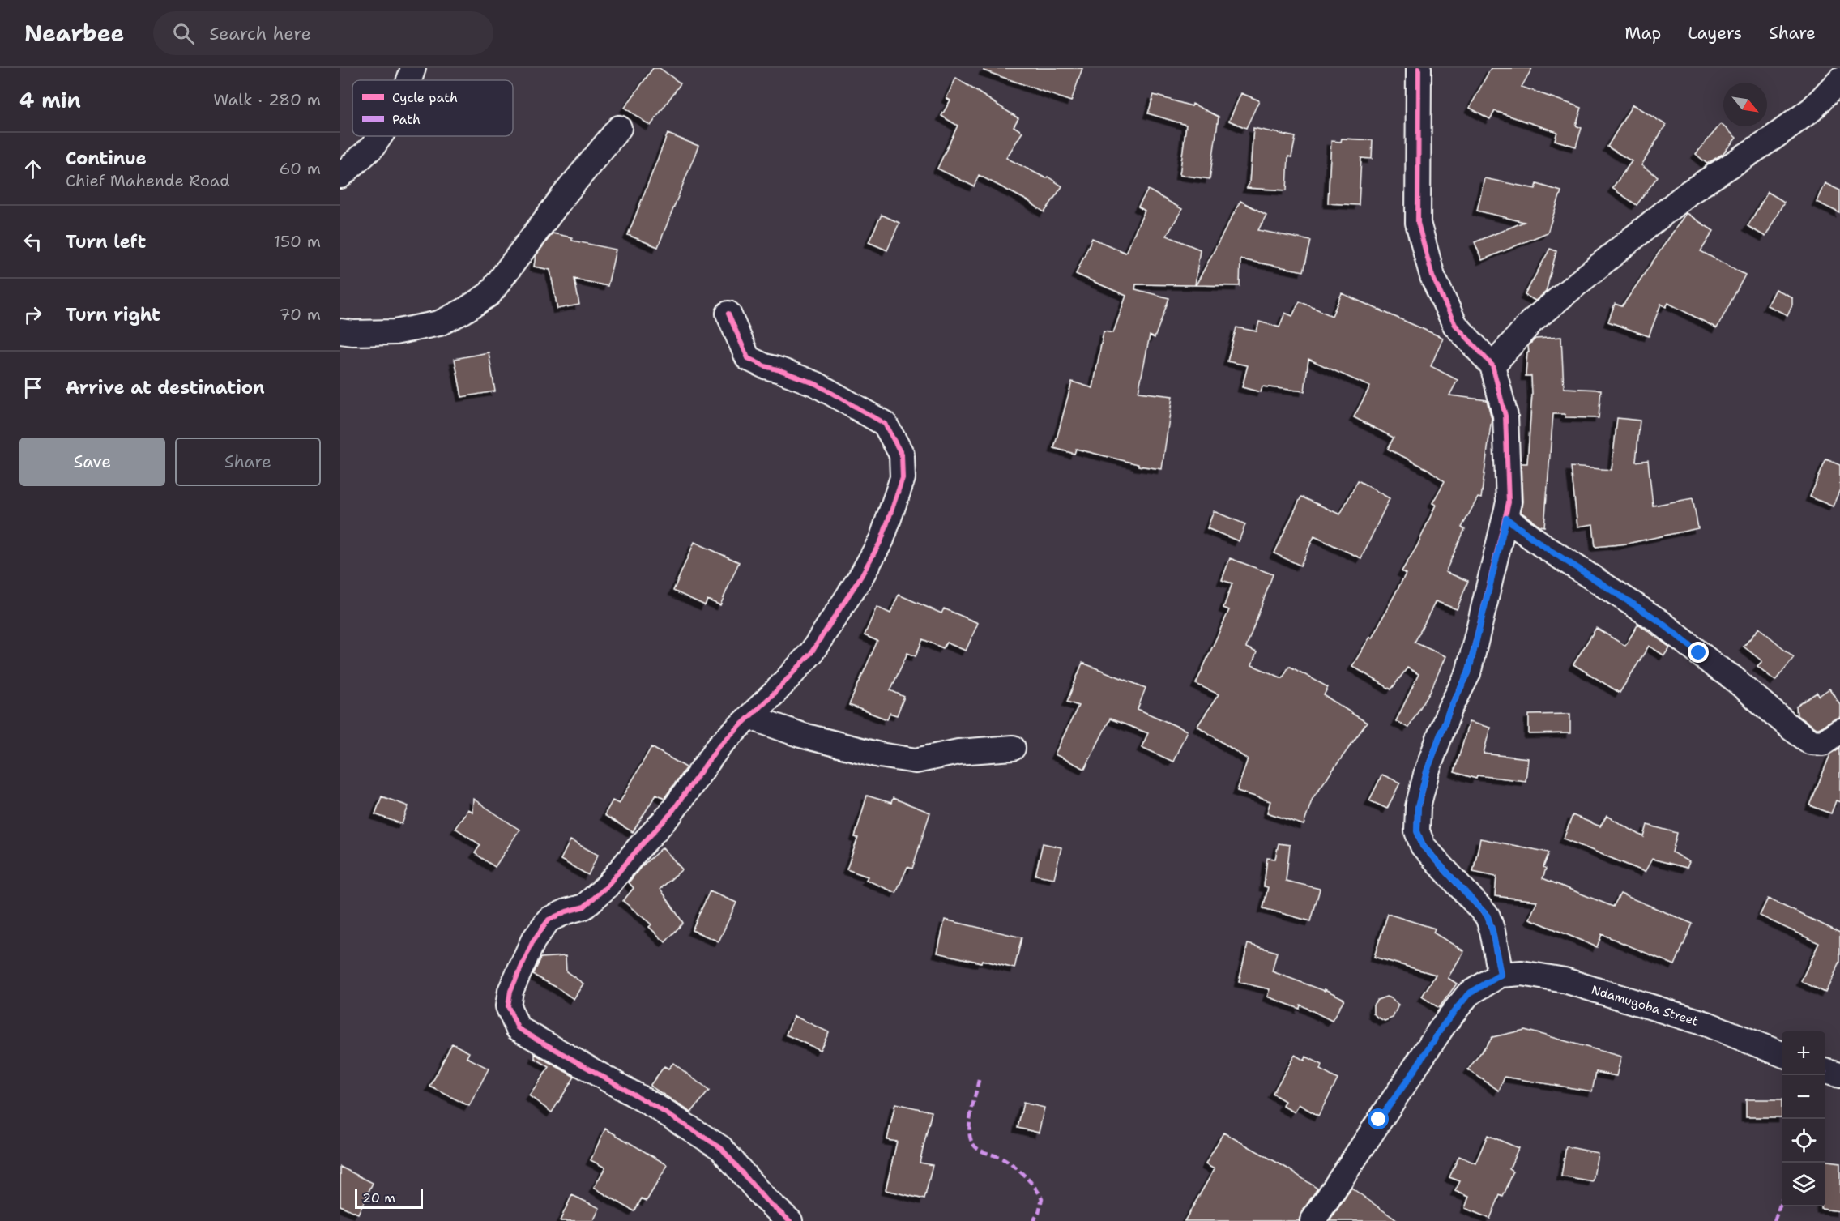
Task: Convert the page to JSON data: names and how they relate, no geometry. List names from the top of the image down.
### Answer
{
  "streets": {
    "street": ["Ndamugoba Street"]
  },
  "legend": ["Cycle path", "Path"],
  "scale_bar": "20 m",
  "north": "bottom right",
  "page": {
    "header": "Nearbee",
    "search": "Search here",
    "nav": ["Map", "Layers", "Share"],
    "heading": ["4 min", "Walk · 280 m"],
    "list": [
      ["Continue", "Chief Mahende Road", "60 m"],
      ["Turn left", "150 m"],
      ["Turn right", "70 m"],
      "Arrive at destination"
    ],
    "buttons": ["Save", "Share"],
    "map_buttons": ["+", "−"],
    "scale": "20 m"
  }
}
